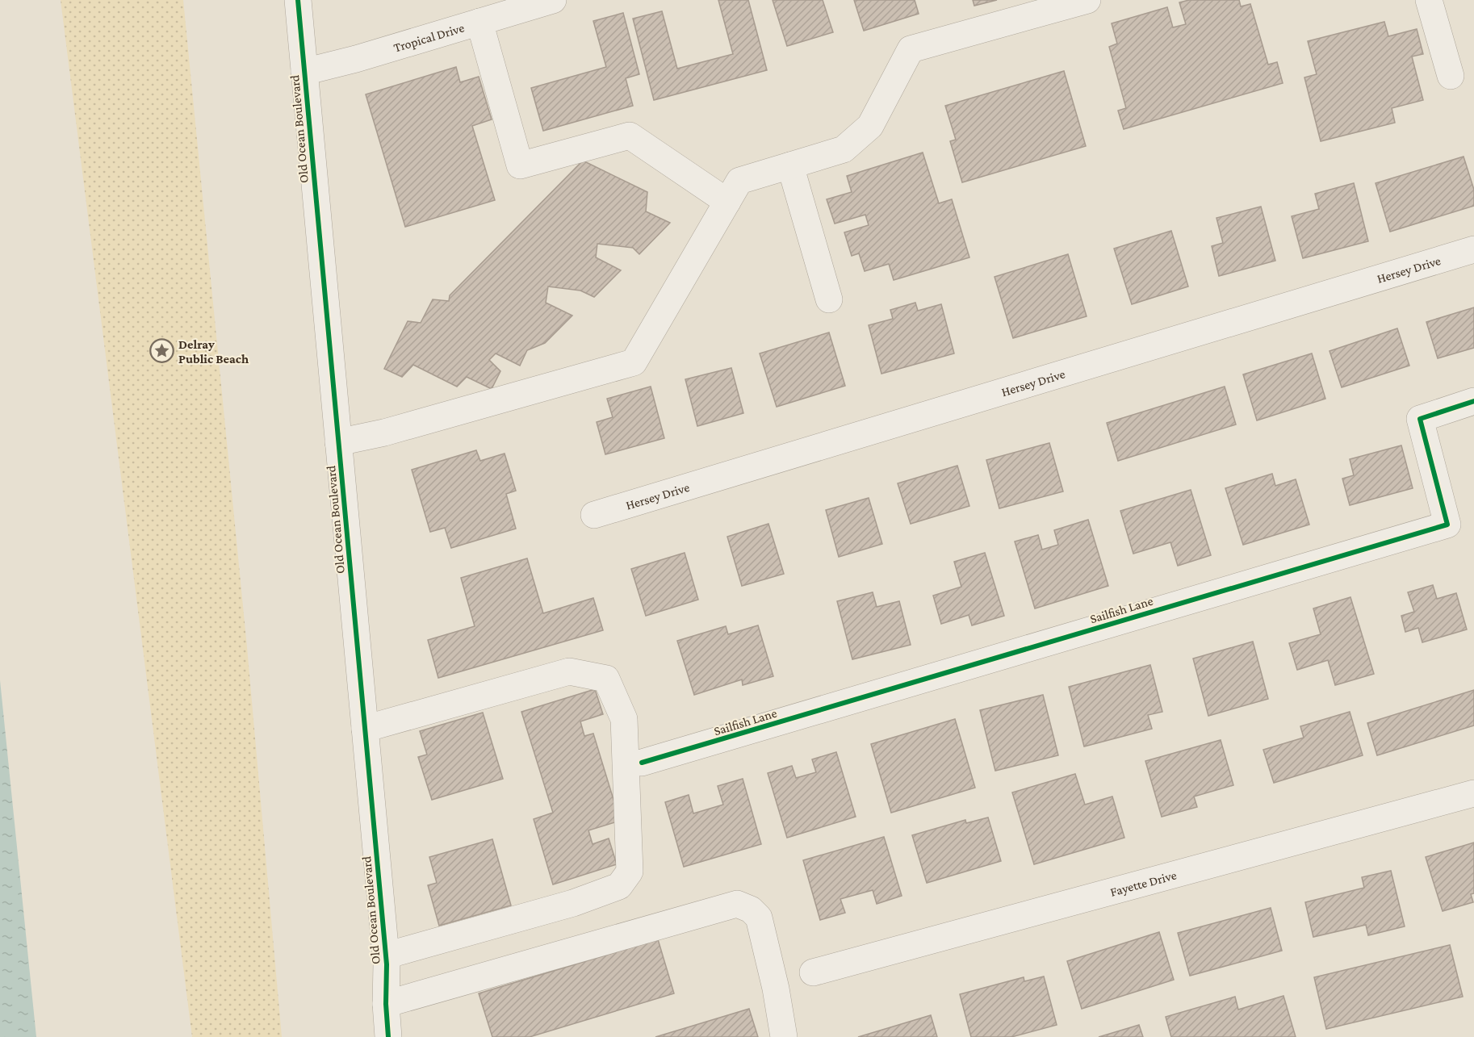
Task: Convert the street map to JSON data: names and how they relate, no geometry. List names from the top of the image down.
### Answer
{
  "streets": {
    "street": [
      "Tropical Drive",
      "Old Ocean Boulevard",
      "Hersey Drive",
      "Sailfish Lane",
      "Fayette Drive"
    ]
  },
  "crossings": [
    ["Tropical Drive", "Old Ocean Boulevard"]
  ],
  "places": {
    "place": ["Delray Public Beach"]
  }
}
